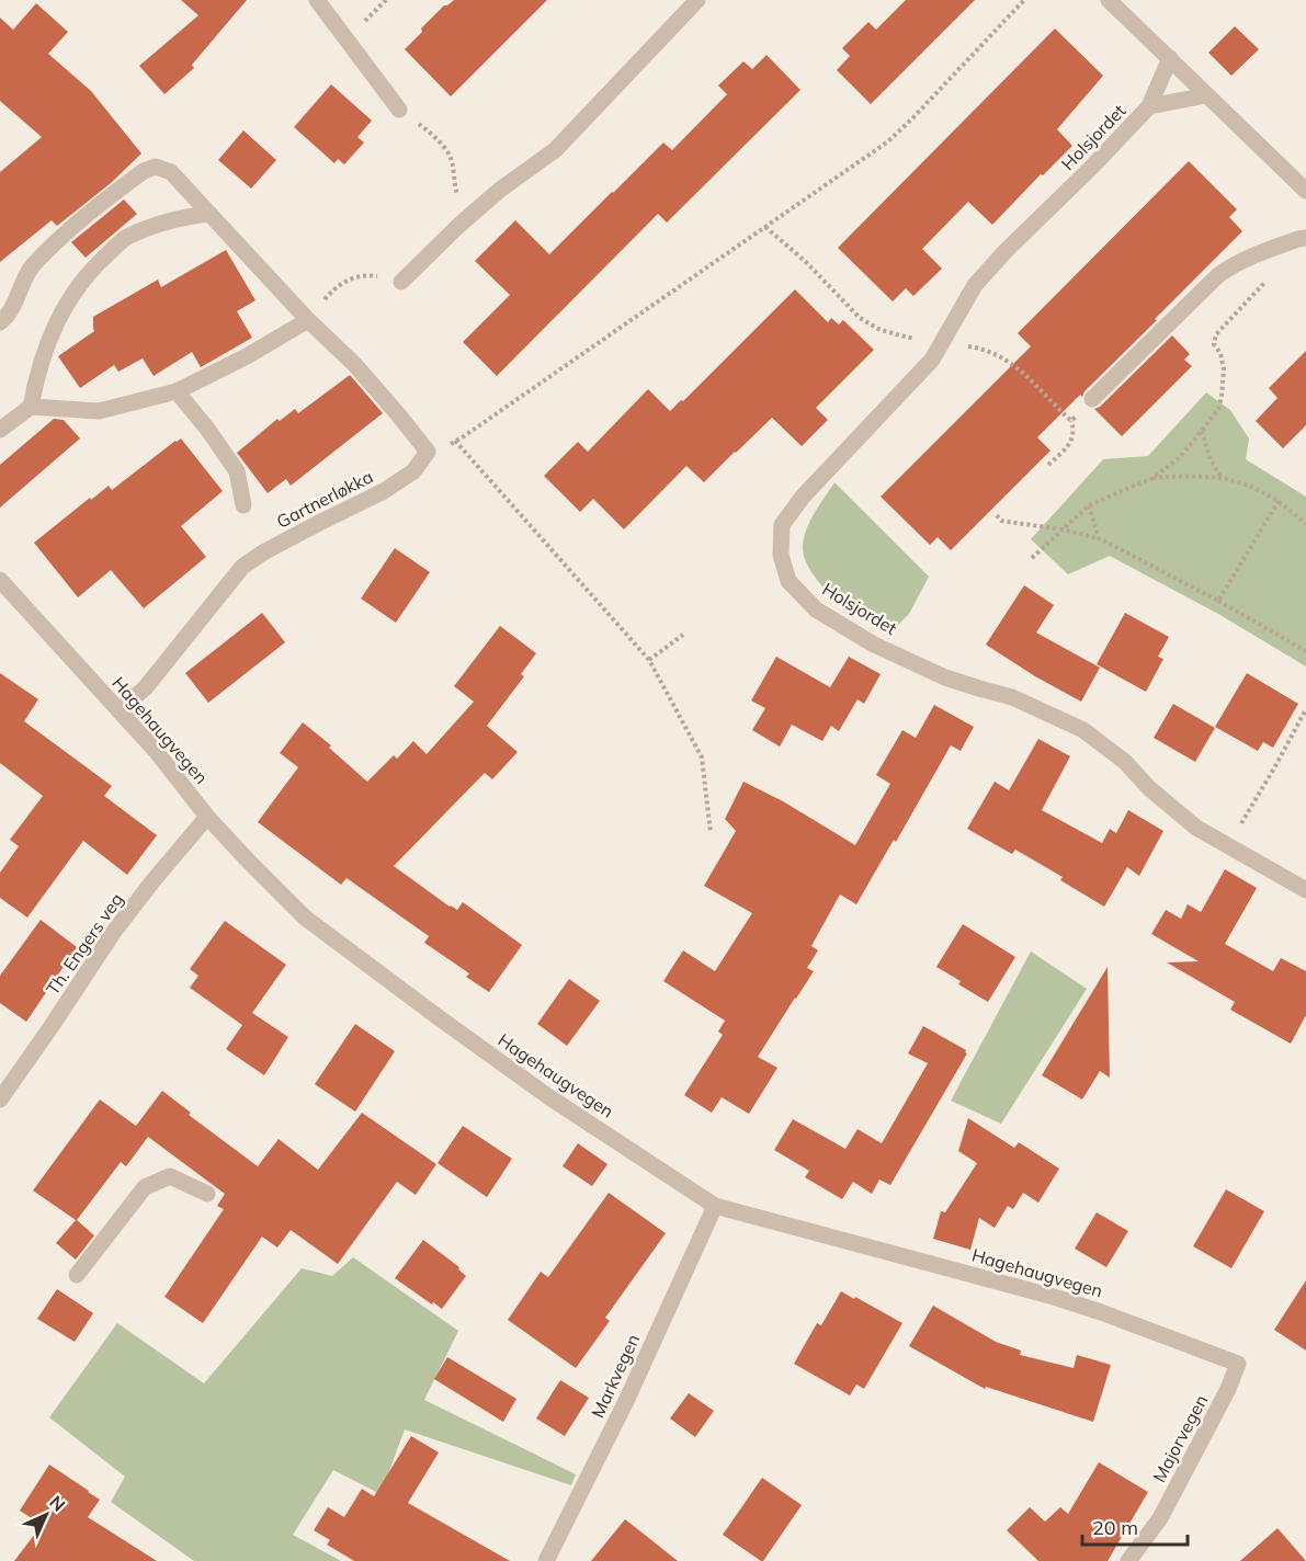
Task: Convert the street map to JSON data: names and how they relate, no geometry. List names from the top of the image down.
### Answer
{
  "streets": {
    "street": [
      "Holsjordet",
      "Gartnerløkka",
      "Hagehaugvegen",
      "Th. Engers veg",
      "Markvegen",
      "Majorvegen"
    ]
  },
  "crossings": [
    ["Gartnerløkka", "Hagehaugvegen"],
    ["Hagehaugvegen", "Th. Engers veg"],
    ["Hagehaugvegen", "Markvegen"],
    ["Hagehaugvegen", "Majorvegen"]
  ],
  "scale_bar": "20 m",
  "north": "top right"
}
